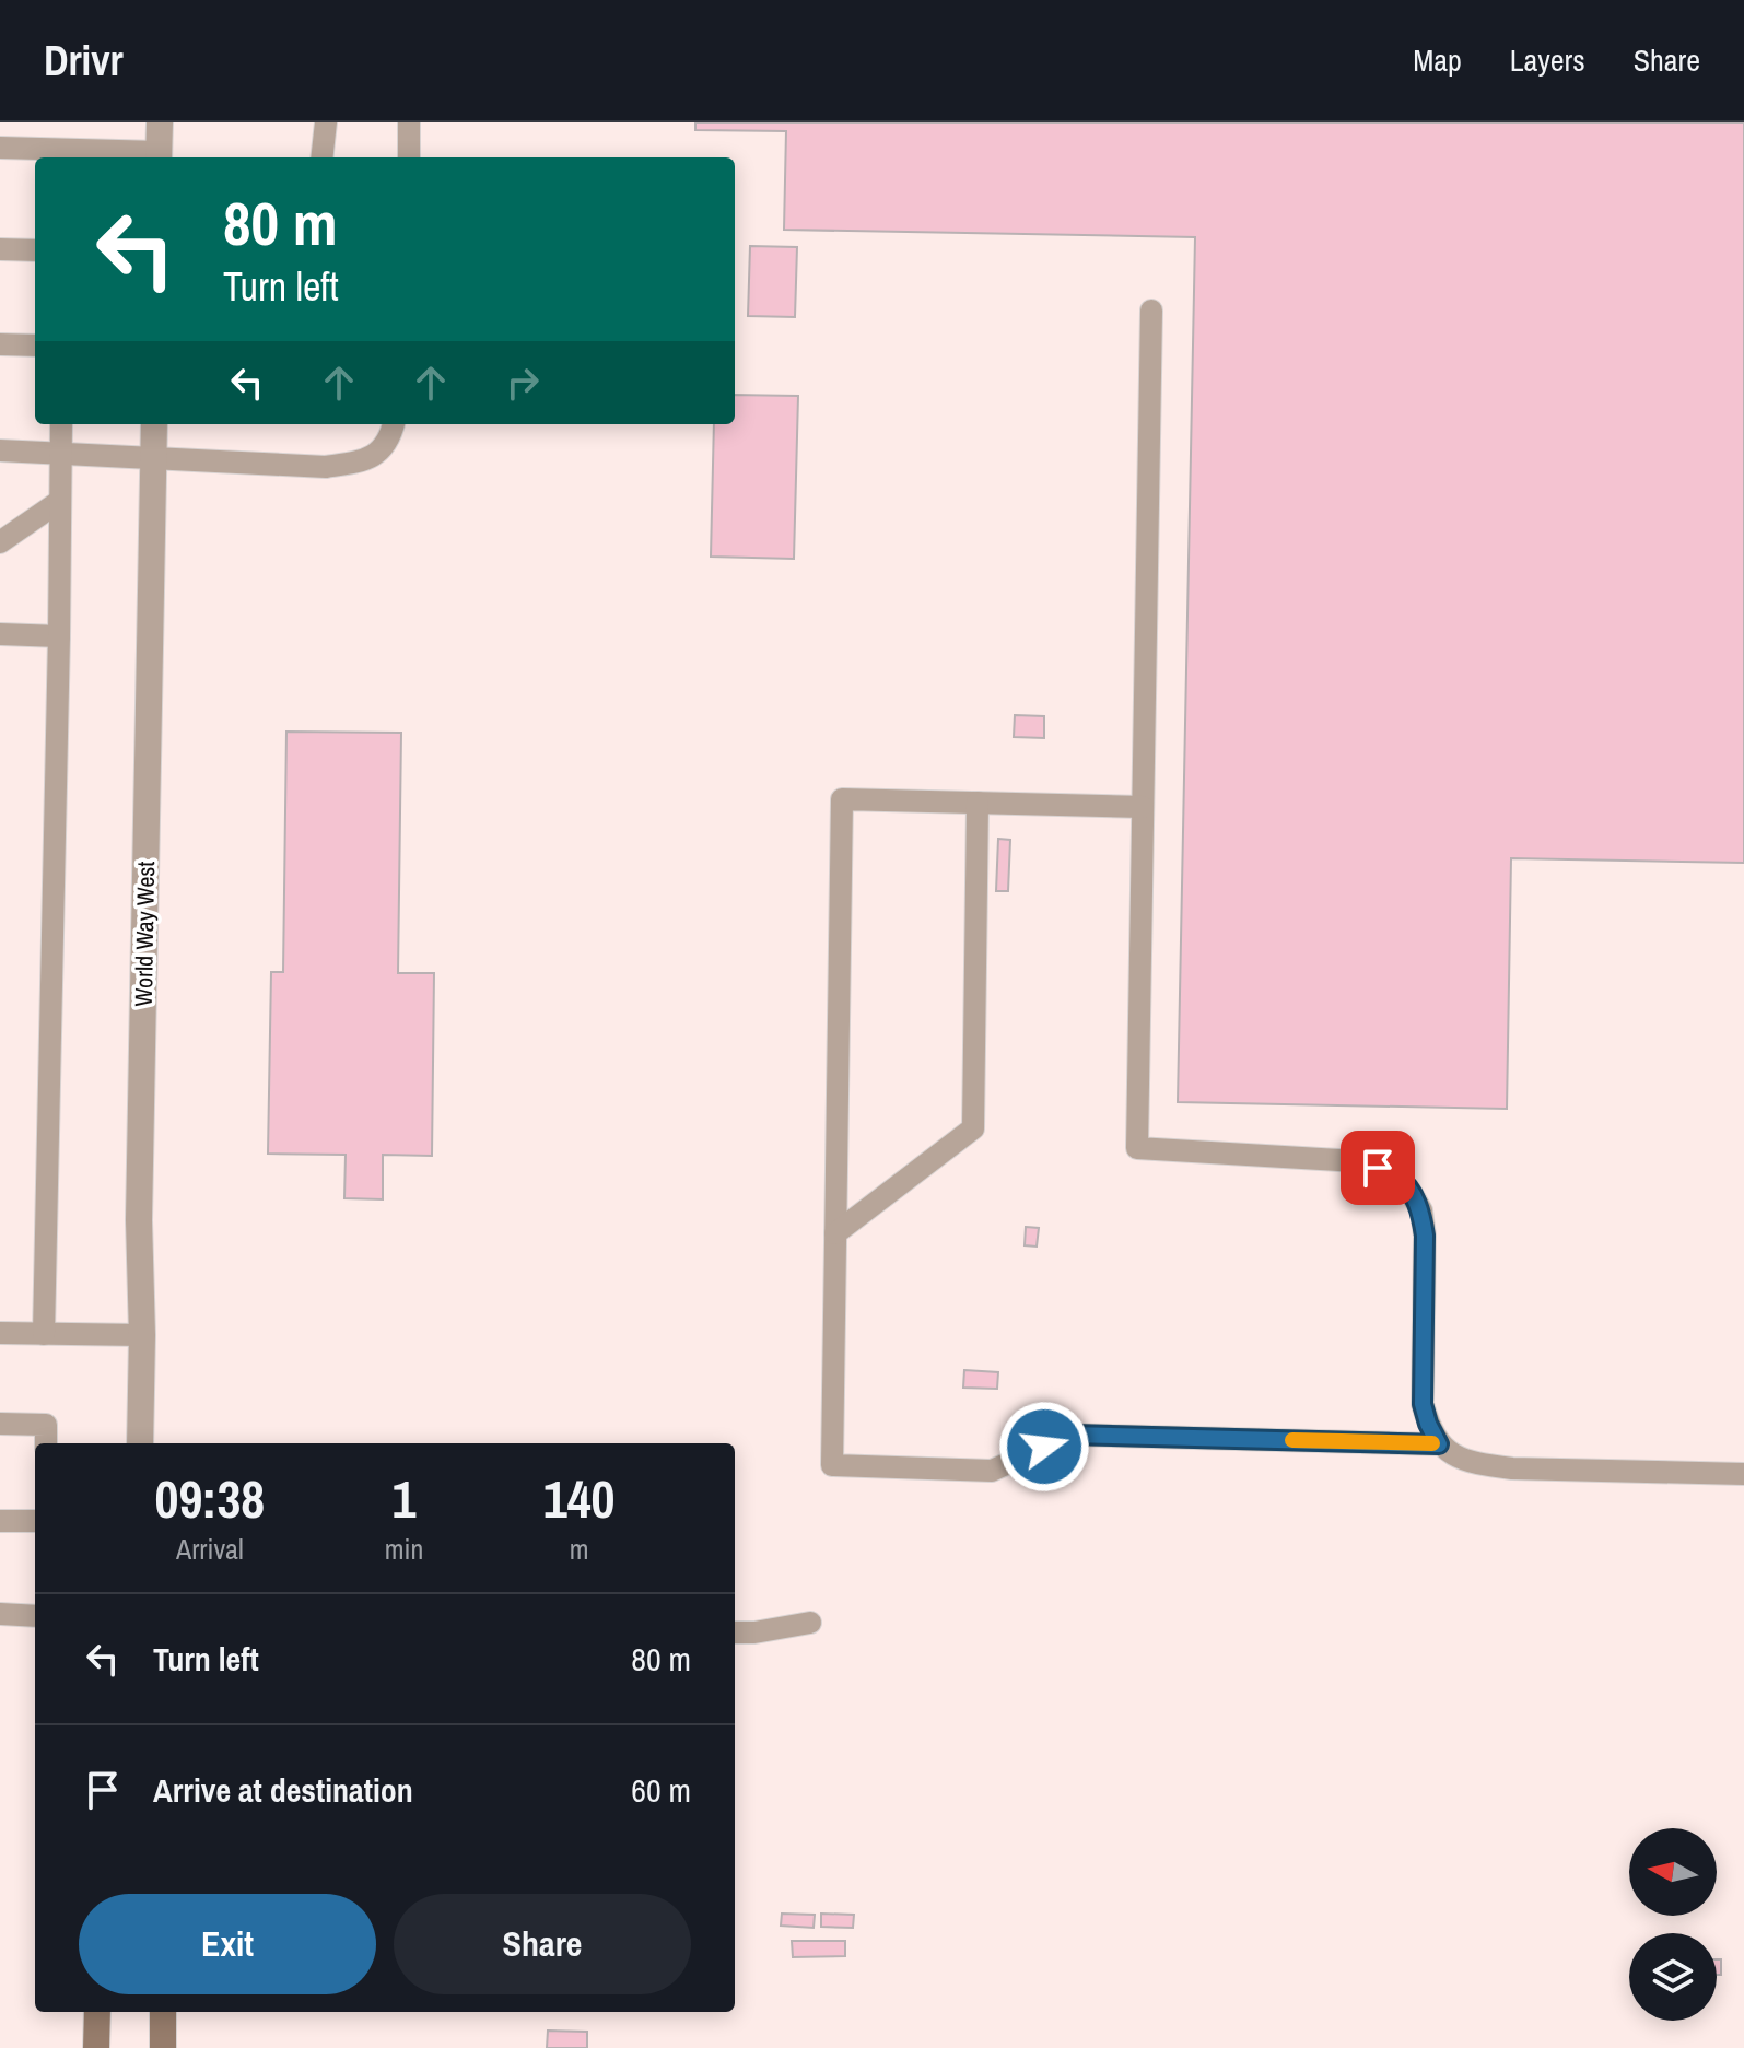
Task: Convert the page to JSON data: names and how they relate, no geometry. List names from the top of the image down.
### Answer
{
  "streets": {
    "street": ["World Way West"]
  },
  "north": "left",
  "page": {
    "header": "Drivr",
    "nav": ["Map", "Layers", "Share"],
    "turn": ["80 m", "Turn left"],
    "eta": [
      "09:38",
      "Arrival",
      "1",
      "min",
      "140",
      "m"
    ],
    "list": [
      {
        "name": "Turn left",
        "value": "80 m"
      },
      {
        "name": "Arrive at destination",
        "value": "60 m"
      }
    ],
    "buttons": ["Exit", "Share"]
  }
}
